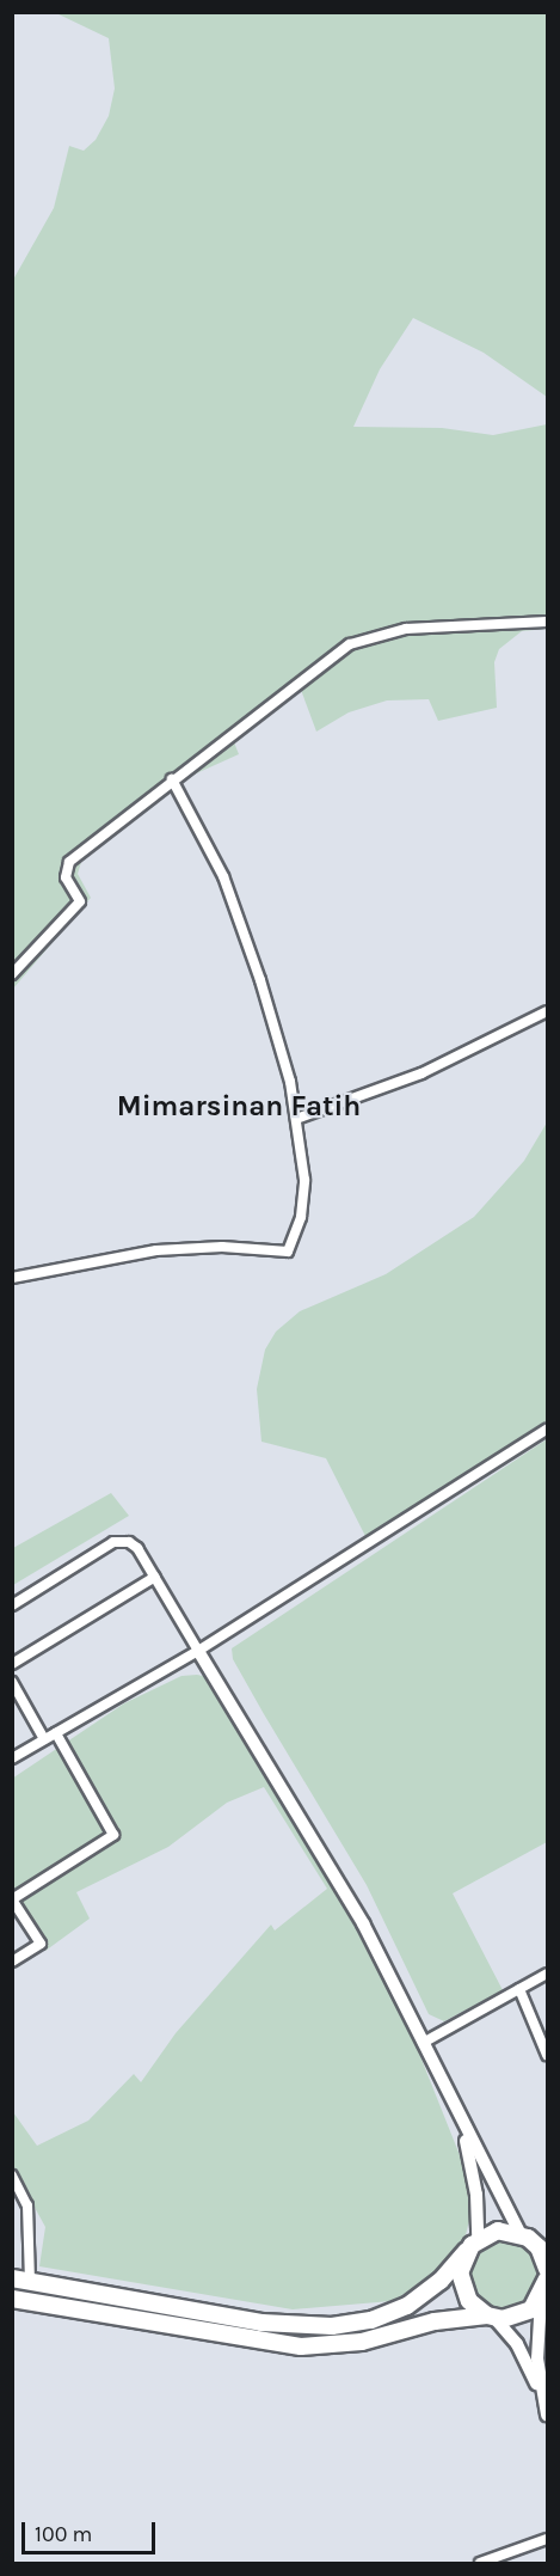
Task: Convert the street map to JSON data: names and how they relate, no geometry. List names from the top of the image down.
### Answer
{
  "districts": ["Mimarsinan Fatih"],
  "scale_bar": "100 m"
}
